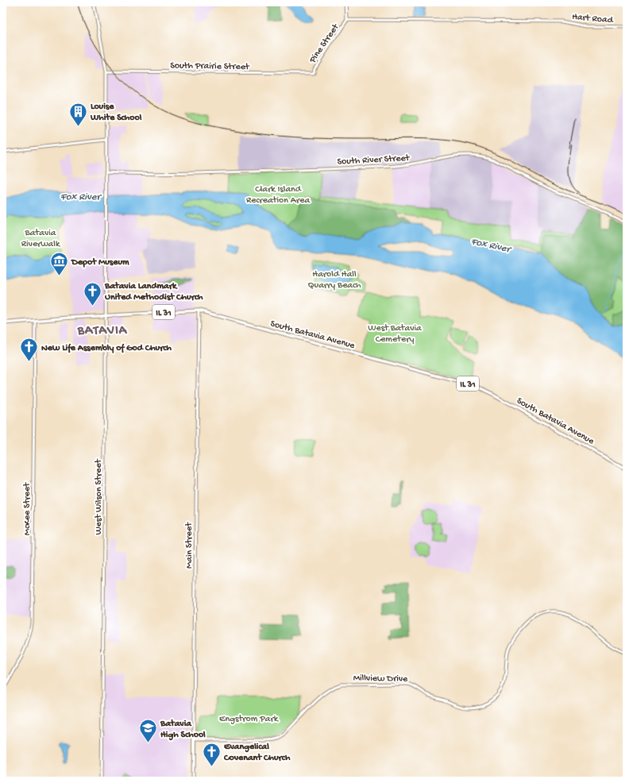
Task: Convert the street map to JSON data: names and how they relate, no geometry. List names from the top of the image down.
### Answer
{
  "streets": {
    "main road": [
      "Hart Road",
      "Pine Street",
      "South Prairie Street",
      "South River Street",
      "IL 31",
      "South Batavia Avenue",
      "West Wilson Street",
      "McKee Street",
      "Main Street",
      "Millview Drive"
    ]
  },
  "crossings": [
    ["Hart Road", "Pine Street"],
    ["Pine Street", "South Prairie Street"],
    ["South Prairie Street", "West Wilson Street"],
    ["South River Street", "West Wilson Street"],
    ["IL 31", "South Batavia Avenue"],
    ["IL 31", "West Wilson Street"],
    ["IL 31", "McKee Street"],
    ["South Batavia Avenue", "West Wilson Street"],
    ["South Batavia Avenue", "Main Street"],
    ["Main Street", "Millview Drive"]
  ],
  "districts": ["BATAVIA"],
  "water": ["Fox River"],
  "parks": [
    "Clark Island Recreation Area",
    "Batavia Riverwalk",
    "Harold Hall Quarry Beach",
    "West Batavia Cemetery",
    "Engstrom Park"
  ],
  "places": {
    "building": ["Louise White School"],
    "museum": ["Depot Museum"],
    "church": ["Batavia Landmark United Methodist Church", "New Life Assembly of God Church", "Evangelical Covenant Church"],
    "school or university": ["Batavia High School"]
  }
}
